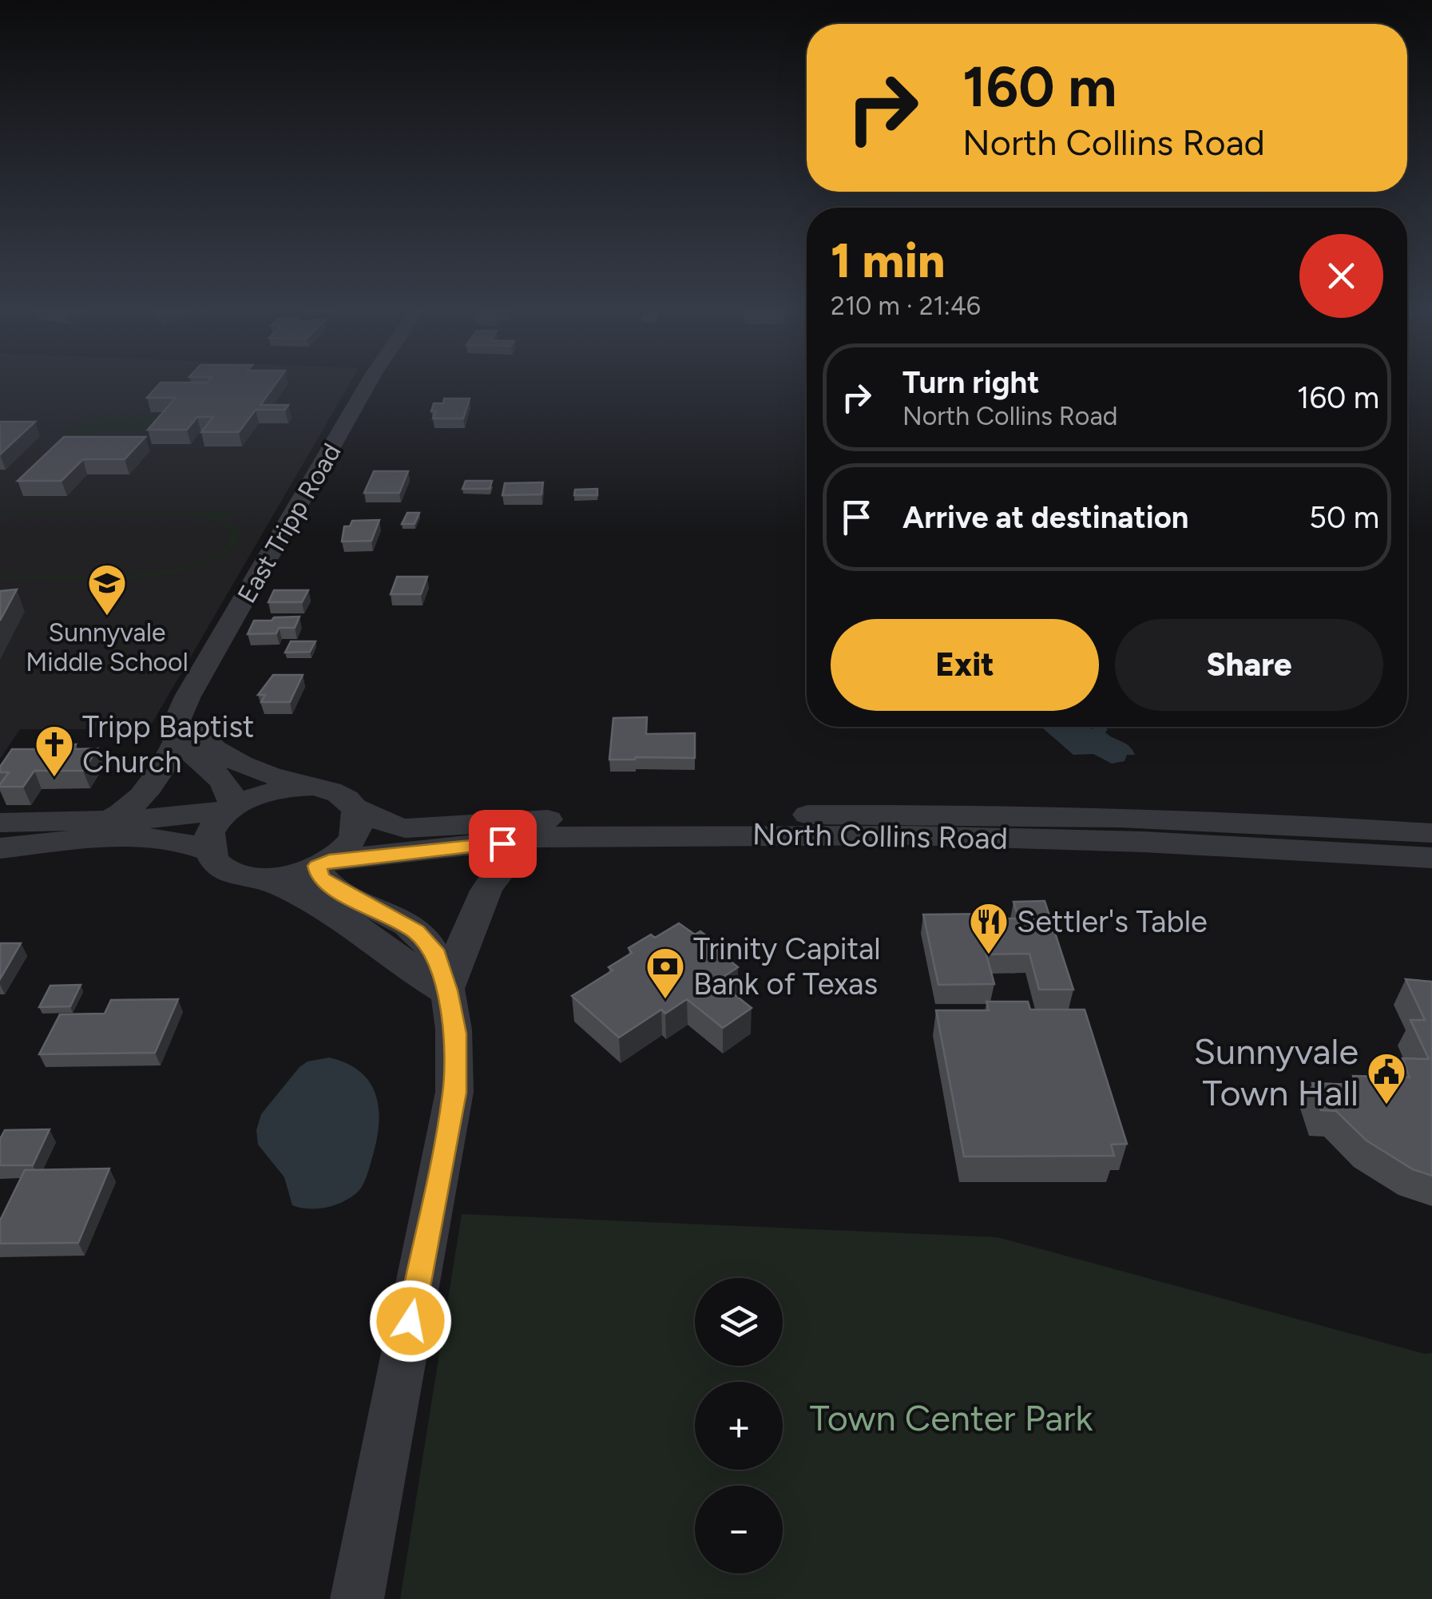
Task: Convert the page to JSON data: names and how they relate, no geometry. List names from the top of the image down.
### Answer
{
  "streets": {
    "street": ["East Tripp Road", "North Collins Road"]
  },
  "parks": ["Town Center Park"],
  "places": {
    "school or university": ["Sunnyvale Middle School"],
    "church": ["Tripp Baptist Church"],
    "restaurant": ["Settler's Table"],
    "bank": ["Trinity Capital Bank of Texas"],
    "public building": ["Sunnyvale Town Hall"]
  },
  "page": {
    "turn": ["160 m", "North Collins Road"],
    "heading": ["1 min", "210 m · 21:46"],
    "list": [
      {
        "name": "Turn right",
        "note": "North Collins Road",
        "value": "160 m"
      },
      {
        "name": "Arrive at destination",
        "value": "50 m"
      }
    ],
    "buttons": ["Exit", "Share"],
    "map_buttons": ["+", "−"]
  }
}
